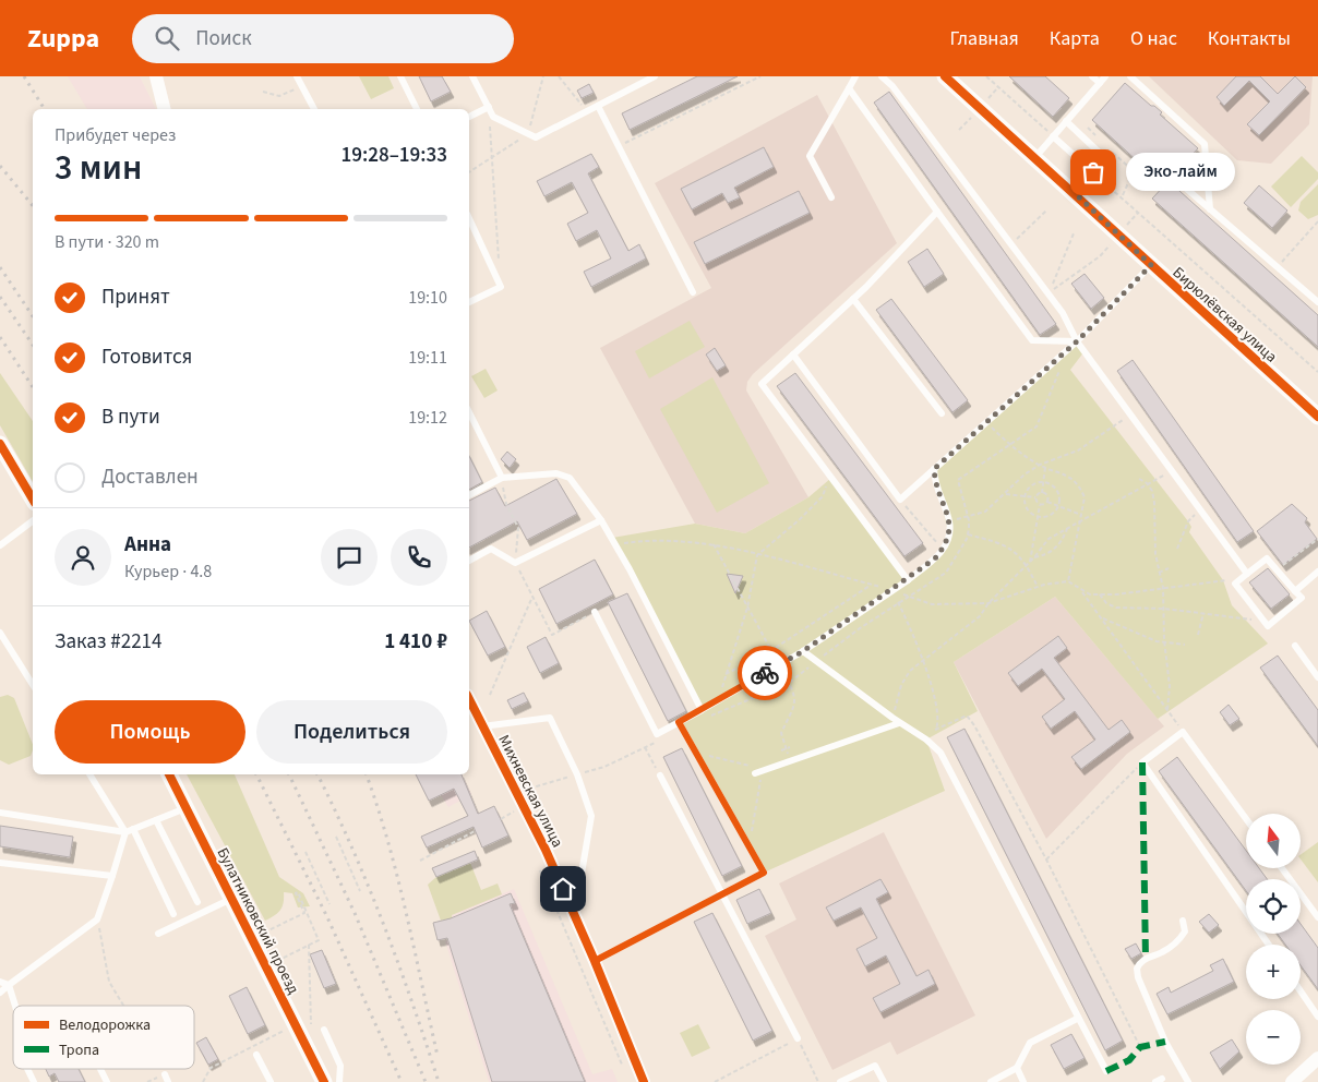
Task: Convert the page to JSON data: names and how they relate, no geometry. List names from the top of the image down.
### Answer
{
  "streets": {
    "street": ["Бирюлёвская улица", "Михневская улица", "Булатниковский проезд"]
  },
  "places": ["Эко-лайм"],
  "legend": ["Велодорожка", "Тропа"],
  "north": "top",
  "page": {
    "header": "Zuppa",
    "search": "Поиск",
    "nav": [
      "Главная",
      "Карта",
      "О нас",
      "Контакты"
    ],
    "heading": ["3 мин", "Прибудет через", "19:28–19:33"],
    "panel": [
      "Анна",
      "Курьер · 4.8",
      "Заказ #2214",
      "1 410 ₽"
    ],
    "bubble": "Эко-лайм",
    "bar": "В пути · 320 m",
    "list": [
      ["Принят", "19:10"],
      ["Готовится", "19:11"],
      ["В пути", "19:12"],
      "Доставлен"
    ],
    "buttons": ["Помощь", "Поделиться"],
    "map_buttons": ["+", "−"]
  }
}
